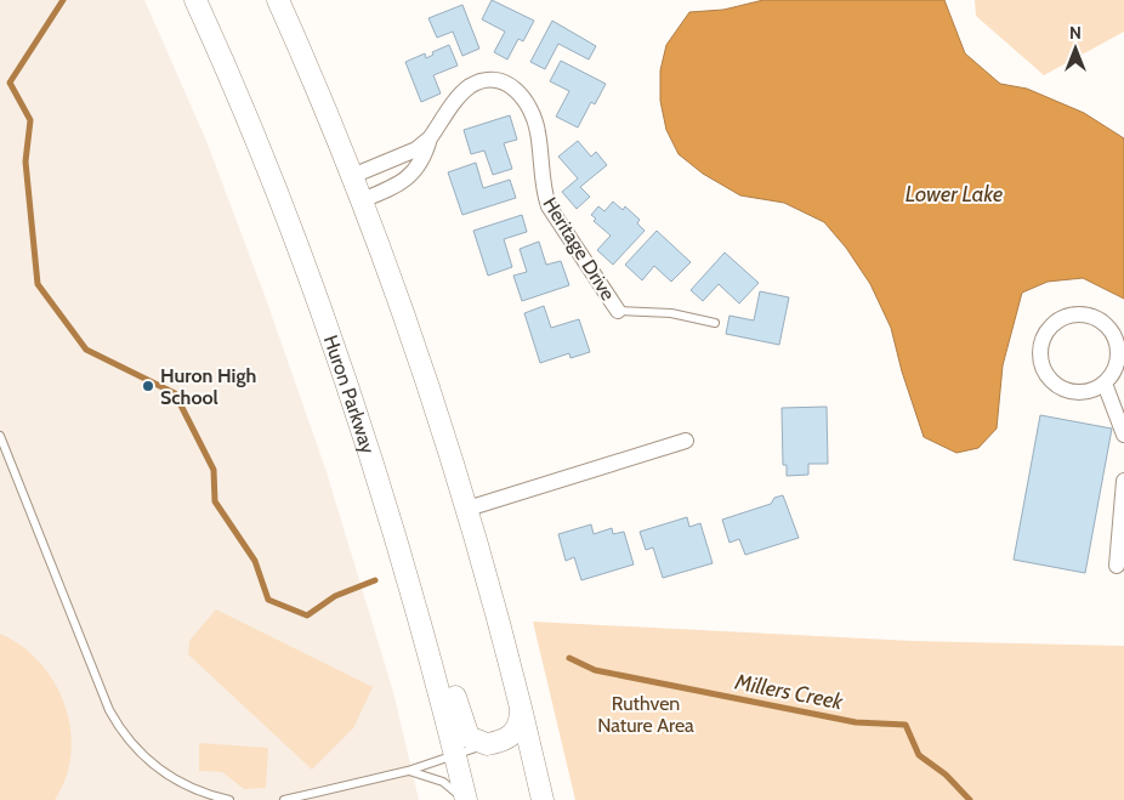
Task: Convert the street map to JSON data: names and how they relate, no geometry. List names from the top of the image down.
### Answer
{
  "streets": {
    "main road": ["Huron Parkway"],
    "street": ["Heritage Drive"]
  },
  "water": ["Lower Lake", "Millers Creek"],
  "parks": ["Ruthven Nature Area"],
  "places": ["Huron High School"],
  "north": "top"
}
